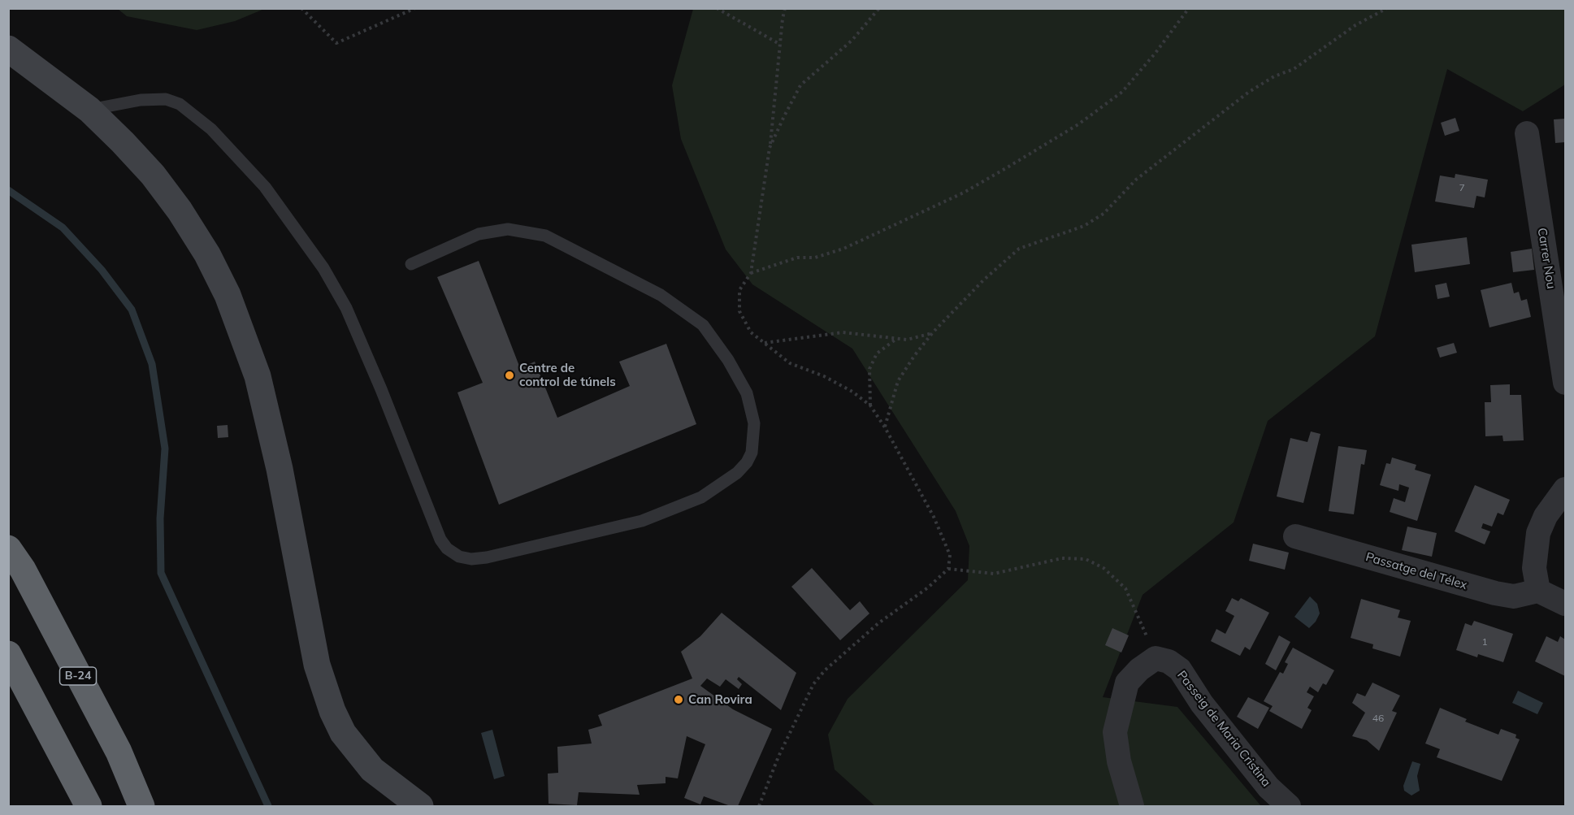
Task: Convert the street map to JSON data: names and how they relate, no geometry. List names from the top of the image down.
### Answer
{
  "streets": {
    "highway": ["B-24"],
    "street": ["Carrer Nou", "Passatge del Télex", "Passeig de Maria Cristina"]
  },
  "places": ["Centre de control de túnels", "Can Rovira"],
  "house_numbers": ["7", "1", "46"]
}
